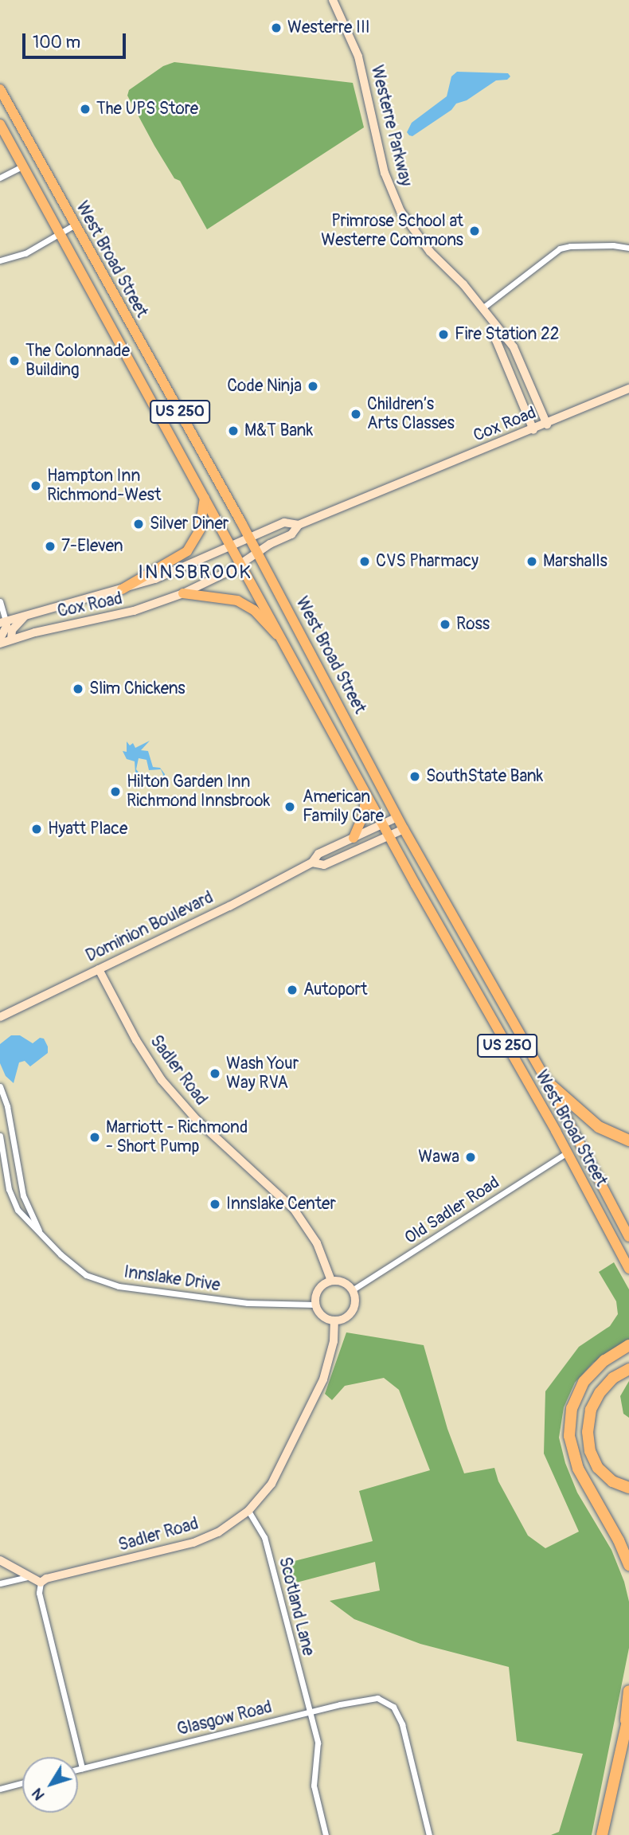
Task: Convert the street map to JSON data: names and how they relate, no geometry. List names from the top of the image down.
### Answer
{
  "streets": {
    "main road": ["West Broad Street", "US 250"],
    "street": [
      "Westerre Parkway",
      "Cox Road",
      "Dominion Boulevard",
      "Sadler Road",
      "Old Sadler Road",
      "Innslake Drive",
      "Scotland Lane",
      "Glasgow Road"
    ]
  },
  "crossings": [
    ["Westerre Parkway", "Cox Road"],
    ["West Broad Street", "Cox Road"],
    ["West Broad Street", "Dominion Boulevard"],
    ["West Broad Street", "Old Sadler Road"],
    ["Dominion Boulevard", "Sadler Road"],
    ["Sadler Road", "Old Sadler Road"],
    ["Sadler Road", "Innslake Drive"],
    ["Sadler Road", "Scotland Lane"],
    ["Old Sadler Road", "Innslake Drive"],
    ["Scotland Lane", "Glasgow Road"]
  ],
  "districts": ["INNSBROOK"],
  "places": [
    "Westerre III",
    "The UPS Store",
    "Primrose School at Westerre Commons",
    "Fire Station 22",
    "The Colonnade Building",
    "Code Ninja",
    "Children’s Arts Classes",
    "M&T Bank",
    "Hampton Inn Richmond-West",
    "Silver Diner",
    "7-Eleven",
    "CVS Pharmacy",
    "Marshalls",
    "Ross",
    "Slim Chickens",
    "SouthState Bank",
    "Hilton Garden Inn Richmond Innsbrook",
    "American Family Care",
    "Hyatt Place",
    "Autoport",
    "Wash Your Way RVA",
    "Marriott - Richmond - Short Pump",
    "Wawa",
    "Innslake Center"
  ],
  "scale_bar": "100 m",
  "north": "bottom left"
}
